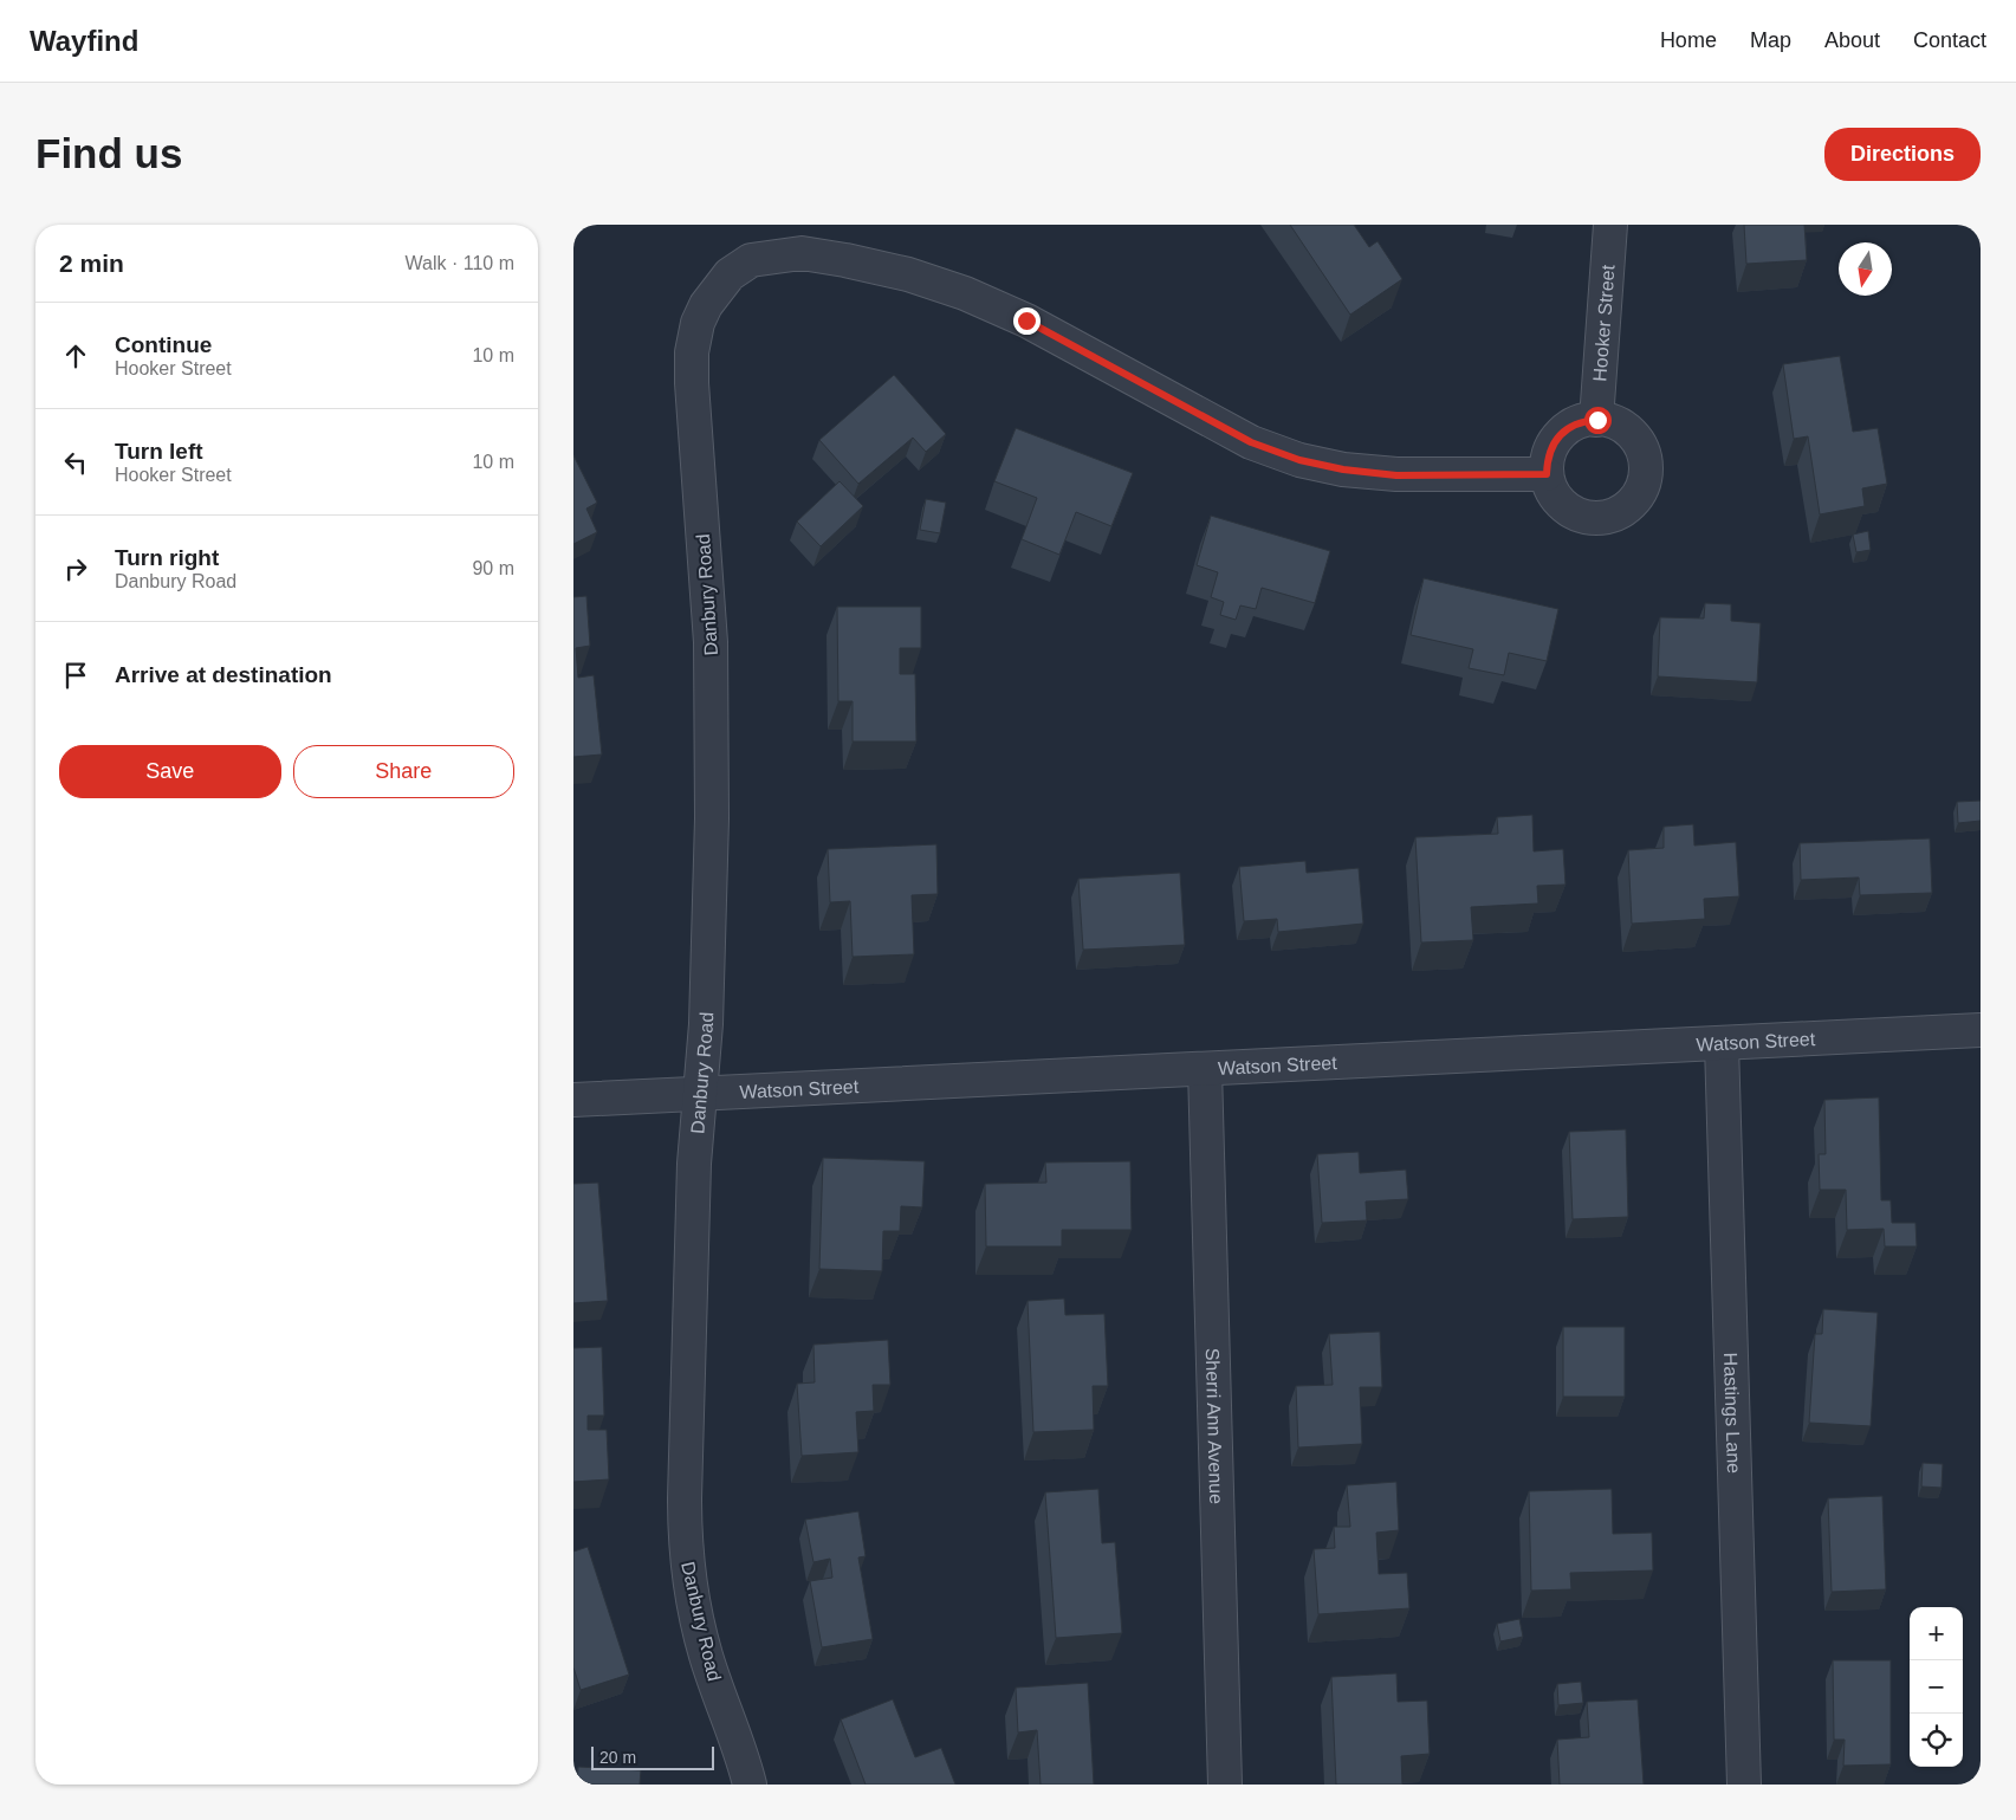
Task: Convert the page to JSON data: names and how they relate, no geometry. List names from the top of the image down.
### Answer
{
  "streets": {
    "street": [
      "Hooker Street",
      "Danbury Road",
      "Watson Street",
      "Hastings Lane",
      "Sherri Ann Avenue"
    ]
  },
  "crossings": [
    ["Hooker Street", "Danbury Road"],
    ["Danbury Road", "Watson Street"],
    ["Watson Street", "Hastings Lane"],
    ["Watson Street", "Sherri Ann Avenue"]
  ],
  "scale_bar": "20 m",
  "north": "bottom",
  "page": {
    "header": "Wayfind",
    "nav": [
      "Home",
      "Map",
      "About",
      "Contact"
    ],
    "buttons": [
      "Directions",
      ["Save", "Share"]
    ],
    "title": "Find us",
    "heading": ["2 min", "Walk · 110 m"],
    "list": [
      ["Continue", "Hooker Street", "10 m"],
      ["Turn left", "Hooker Street", "10 m"],
      ["Turn right", "Danbury Road", "90 m"],
      "Arrive at destination"
    ],
    "map_buttons": ["+", "−"],
    "scale": "20 m"
  }
}
